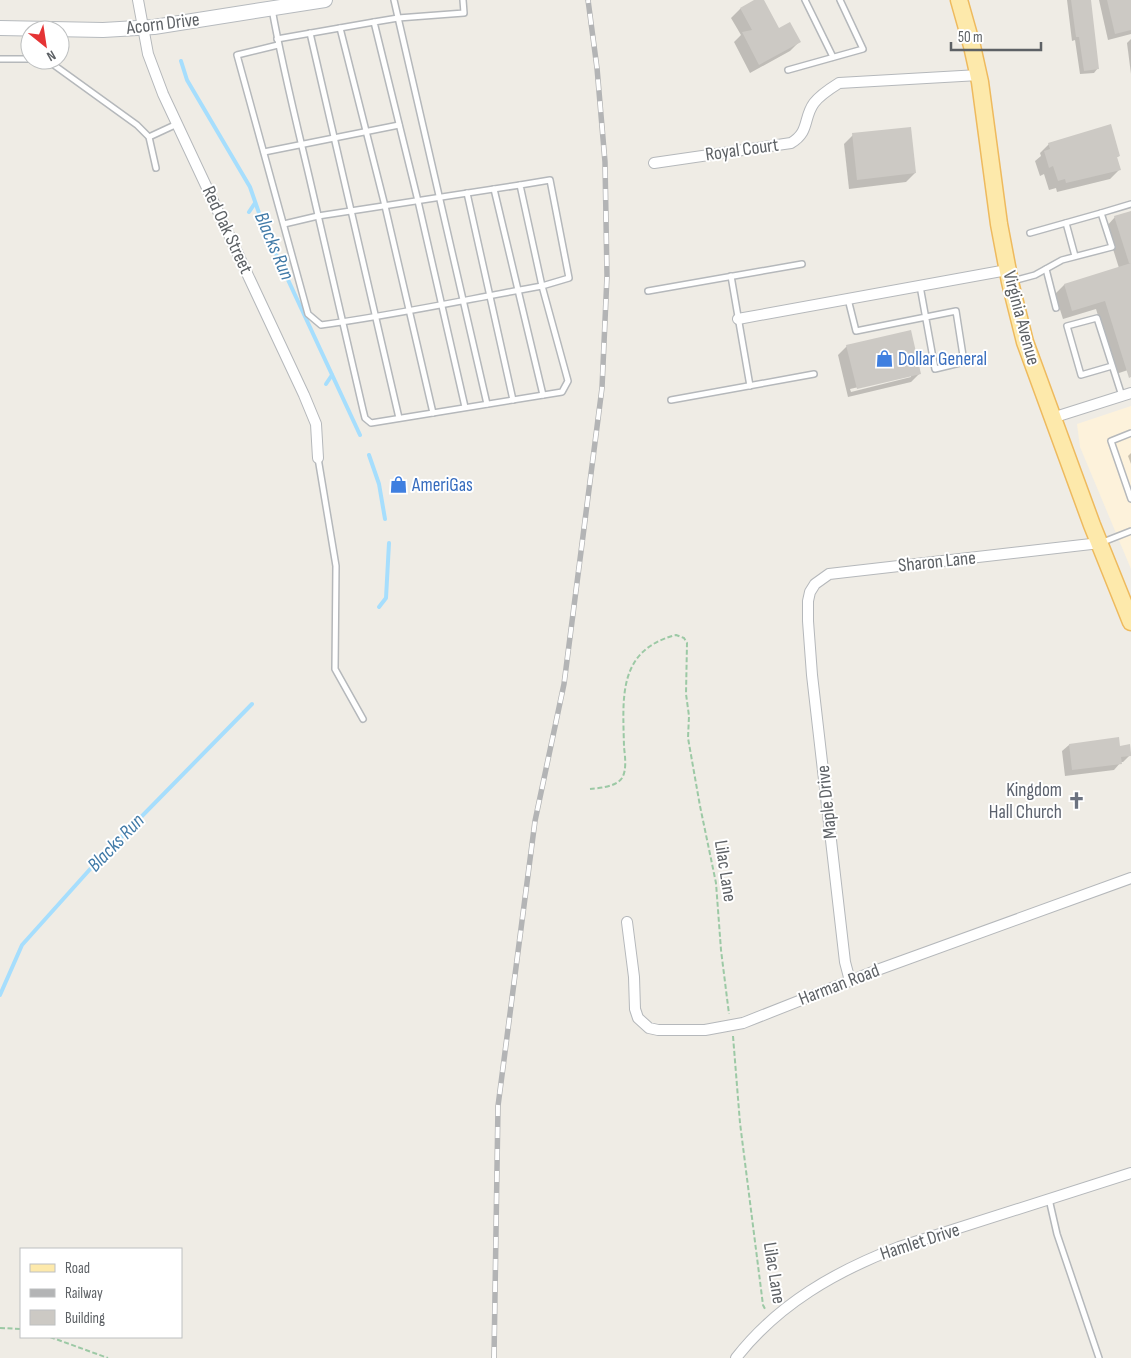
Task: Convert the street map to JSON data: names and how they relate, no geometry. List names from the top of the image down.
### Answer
{
  "streets": {
    "main road": ["Virginia Avenue"],
    "street": [
      "Acorn Drive",
      "Royal Court",
      "Red Oak Street",
      "Sharon Lane",
      "Maple Drive",
      "Harman Road",
      "Hamlet Drive"
    ],
    "path": ["Lilac Lane"]
  },
  "crossings": [
    ["Acorn Drive", "Red Oak Street"],
    ["Royal Court", "Virginia Avenue"],
    ["Virginia Avenue", "Sharon Lane"],
    ["Sharon Lane", "Maple Drive"],
    ["Maple Drive", "Harman Road"],
    ["Lilac Lane", "Harman Road"],
    ["Lilac Lane", "Hamlet Drive"]
  ],
  "water": ["Blacks Run"],
  "places": {
    "shop": ["Dollar General", "AmeriGas"],
    "church": ["Kingdom Hall Church"]
  },
  "legend": ["Road", "Railway", "Building"],
  "scale_bar": "50 m",
  "north": "bottom right"
}
